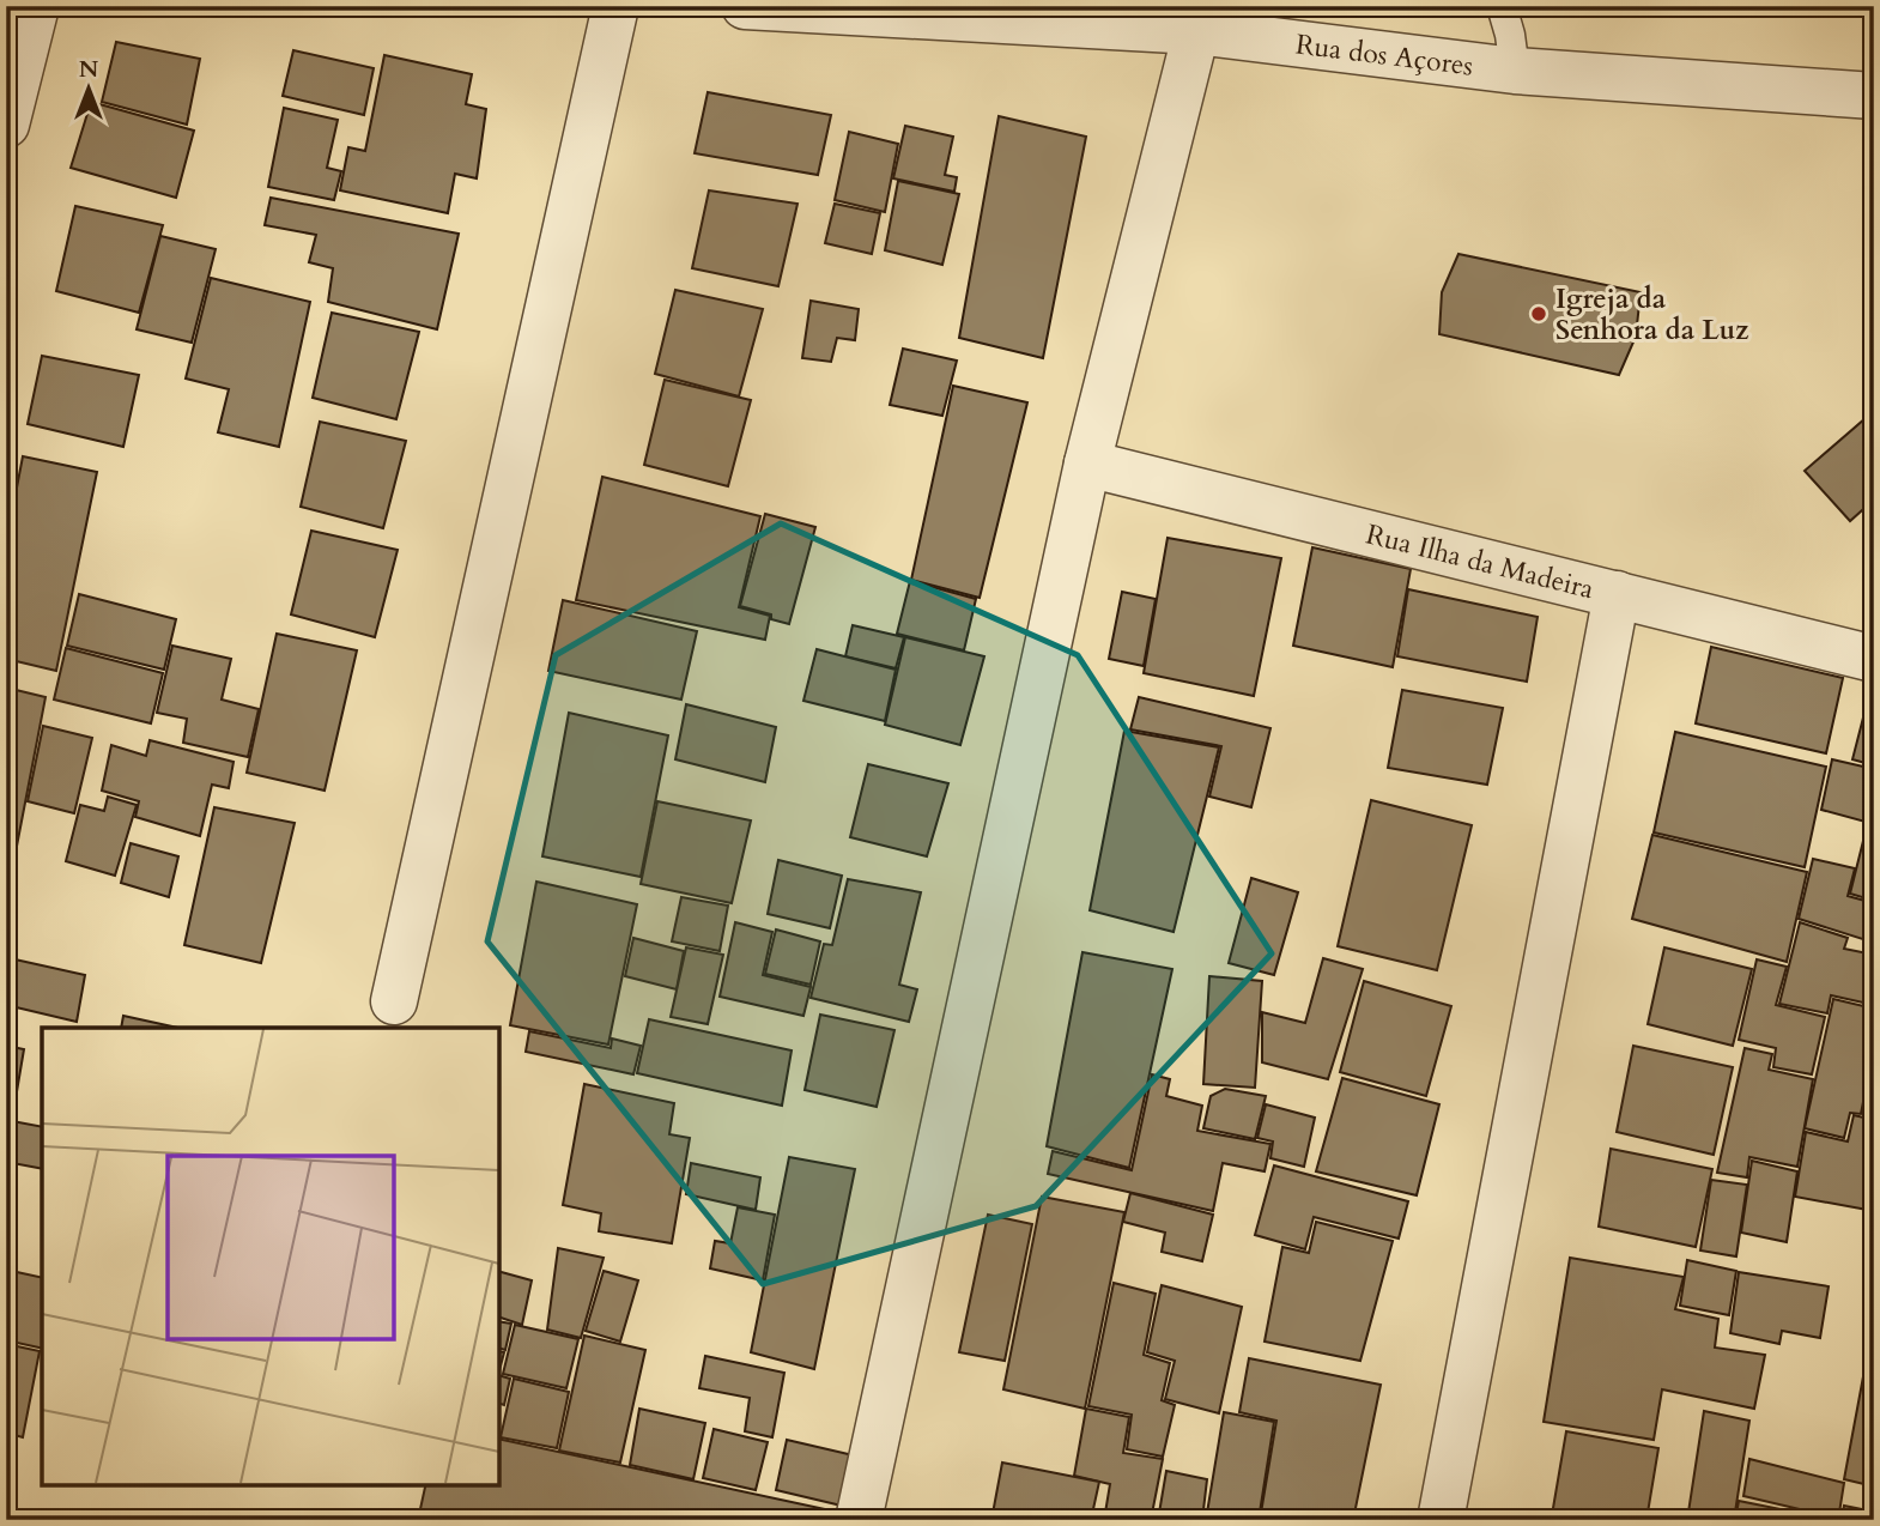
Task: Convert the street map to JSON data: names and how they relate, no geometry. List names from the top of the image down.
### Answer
{
  "streets": {
    "street": ["Rua dos Açores", "Rua Ilha da Madeira"]
  },
  "places": ["Igreja da Senhora da Luz"],
  "north": "top"
}
